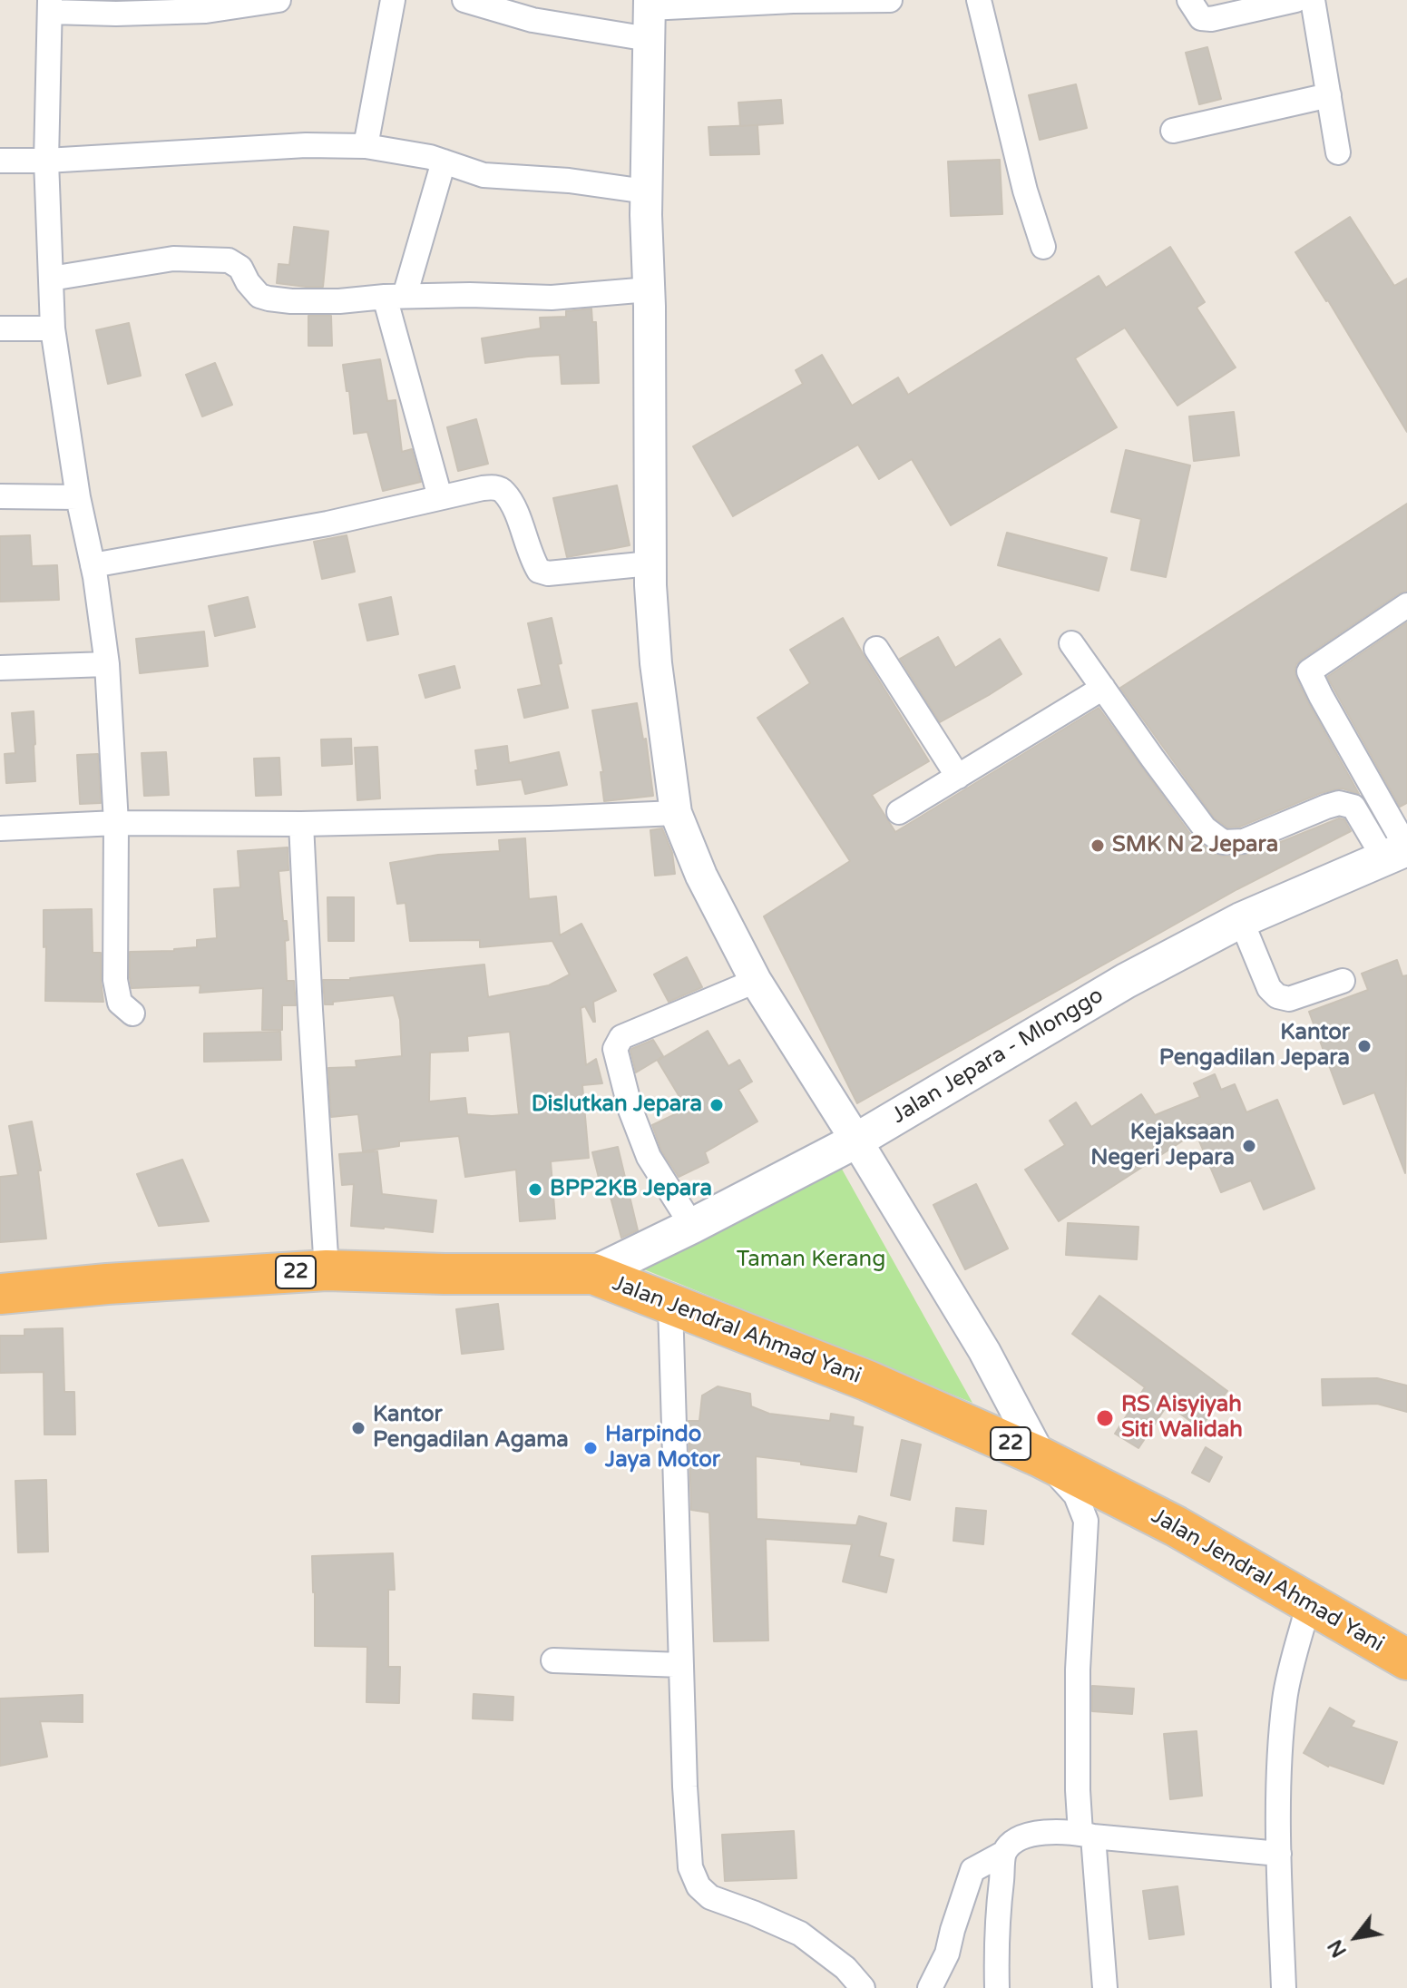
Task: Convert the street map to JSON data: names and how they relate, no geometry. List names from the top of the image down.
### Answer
{
  "streets": {
    "highway": ["22", "Jalan Jendral Ahmad Yani"],
    "main road": ["Jalan Jepara - Mlonggo"]
  },
  "crossings": [
    ["Jalan Jepara - Mlonggo", "Jalan Jendral Ahmad Yani"]
  ],
  "parks": ["Taman Kerang"],
  "places": [
    "SMK N 2 Jepara",
    "Kantor Pengadilan Jepara",
    "Dislutkan Jepara",
    "Kejaksaan Negeri Jepara",
    "BPP2KB Jepara",
    "RS Aisyiyah Siti Walidah",
    "Kantor Pengadilan Agama",
    "Harpindo Jaya Motor"
  ],
  "north": "bottom left"
}
